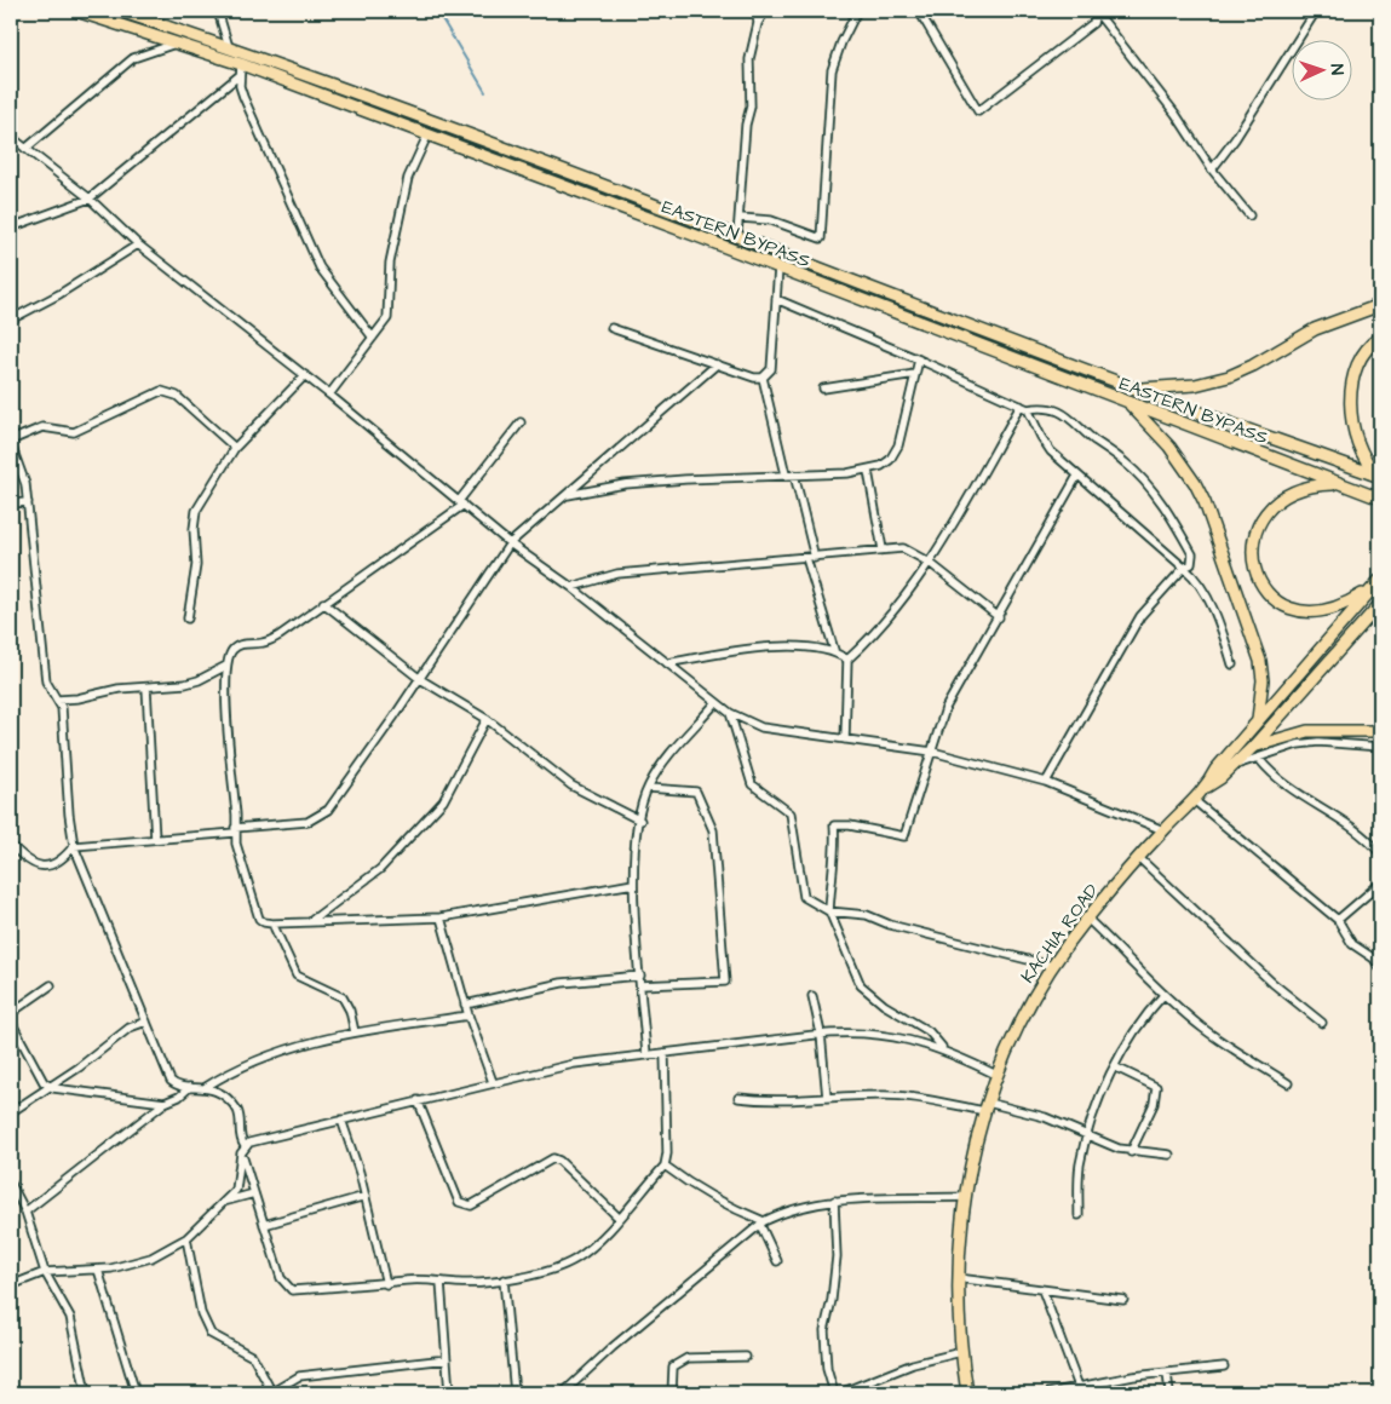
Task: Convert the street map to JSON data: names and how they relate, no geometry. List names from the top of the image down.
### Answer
{
  "streets": {
    "highway": ["EASTERN BYPASS", "KACHIA ROAD"]
  },
  "north": "right"
}
